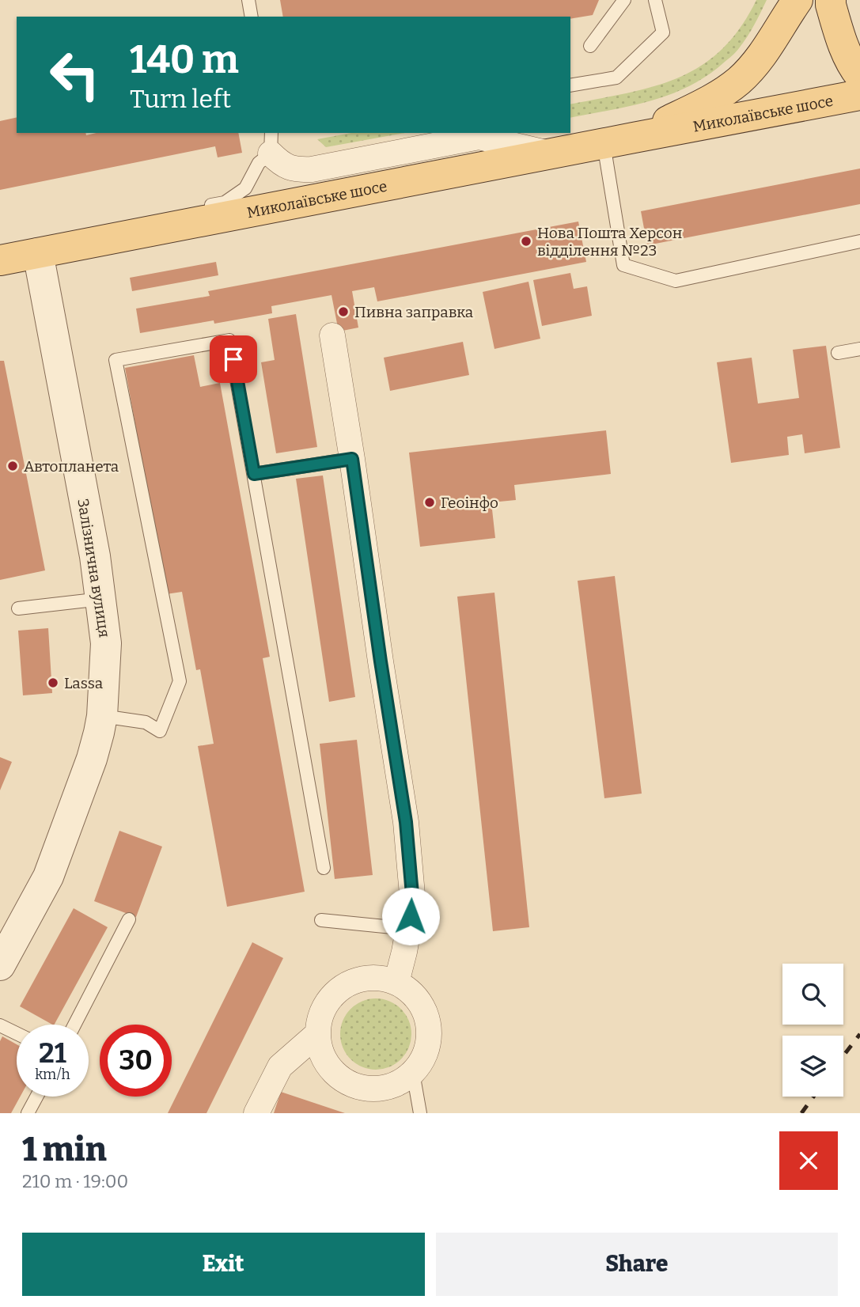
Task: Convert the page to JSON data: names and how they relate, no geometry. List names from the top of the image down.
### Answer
{
  "streets": {
    "main road": ["Миколаївське шосе"],
    "street": ["Залізнична вулиця"]
  },
  "crossings": [
    ["Миколаївське шосе", "Залізнична вулиця"]
  ],
  "places": [
    "Нова Пошта Херсон відділення №23",
    "Пивна заправка",
    "Автопланета",
    "Геоінфо",
    "Lassa"
  ],
  "page": {
    "turn": ["140 m", "Turn left"],
    "speed": "21 km/h",
    "limit": "30",
    "heading": ["1 min", "210 m · 19:00"],
    "buttons": ["Exit", "Share"]
  }
}
